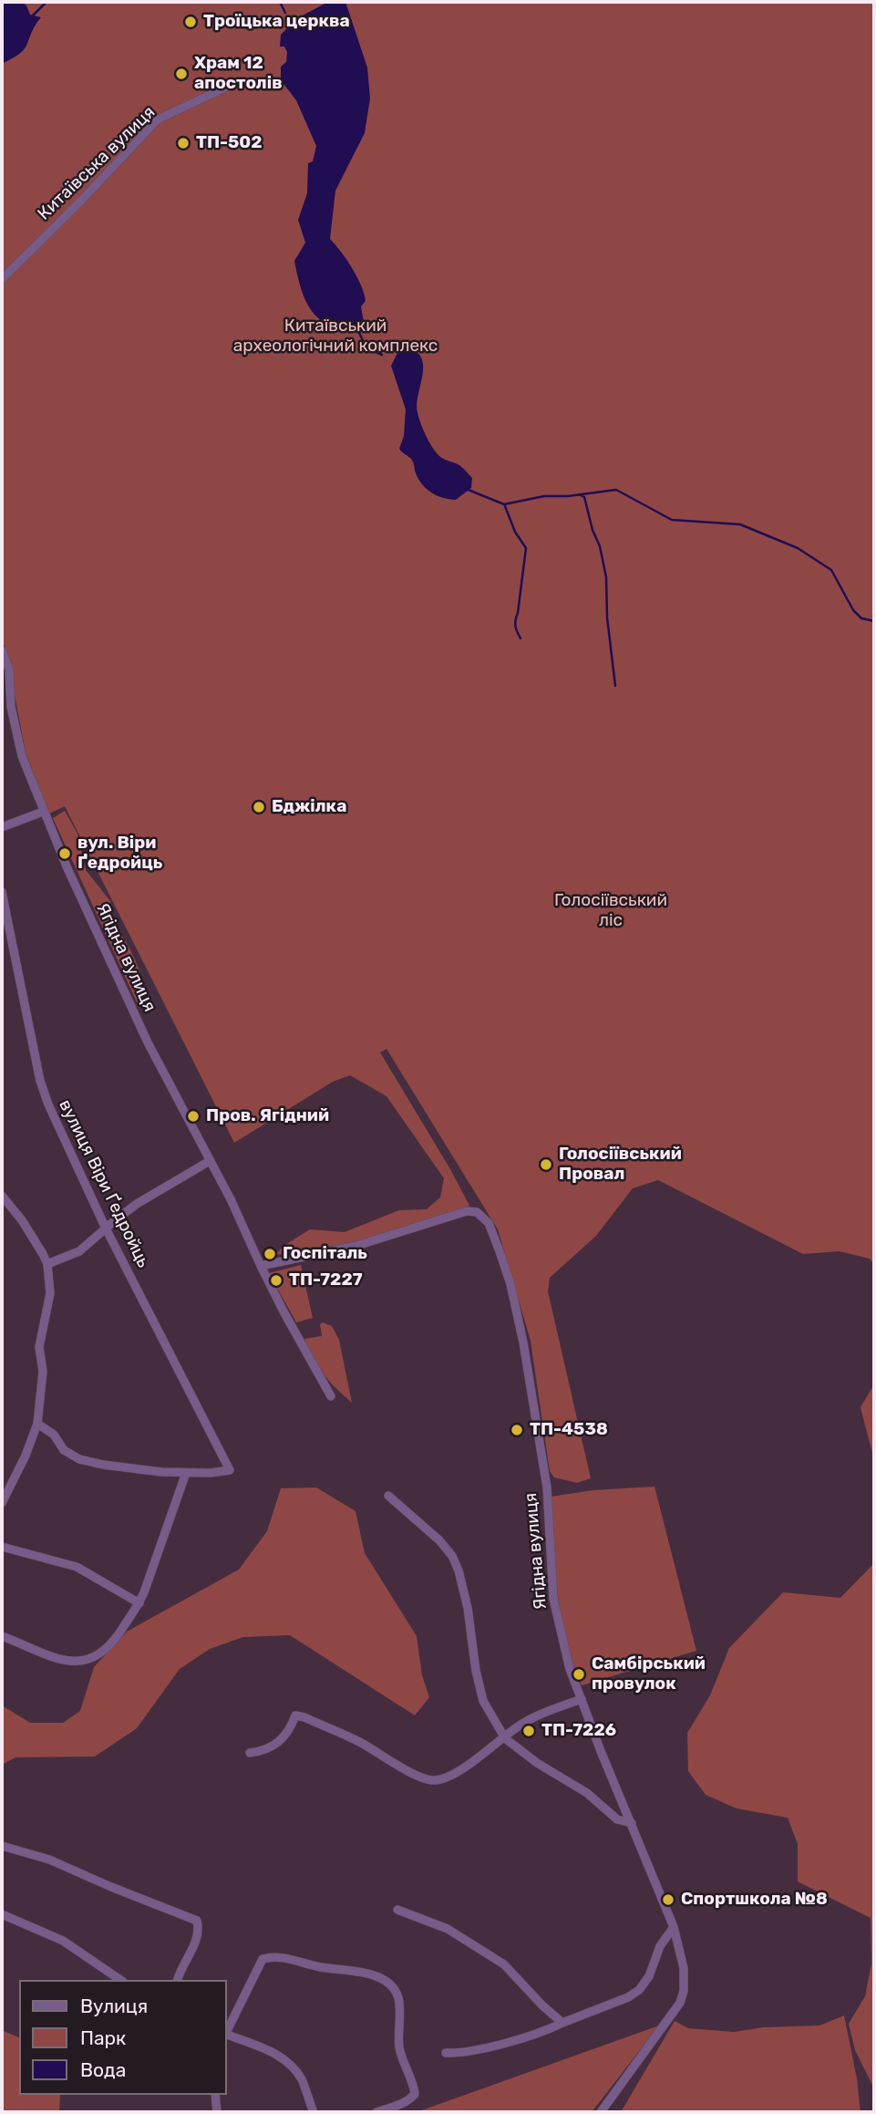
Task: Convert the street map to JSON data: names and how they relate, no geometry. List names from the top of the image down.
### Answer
{
  "streets": {
    "street": ["Китаївська вулиця", "Ягідна вулиця", "вулиця Віри Ґедройць"]
  },
  "parks": ["Китаївський археологічний комплекс", "Голосіївський ліс"],
  "places": [
    "Троїцька церква",
    "Храм 12 апостолів",
    "ТП-502",
    "Бджілка",
    "вул. Віри Ґедройць",
    "Пров. Ягідний",
    "Голосіївський Провал",
    "Госпіталь",
    "ТП-7227",
    "ТП-4538",
    "Самбірський провулок",
    "ТП-7226",
    "Спортшкола №8"
  ],
  "legend": ["Вулиця", "Парк", "Вода"]
}
